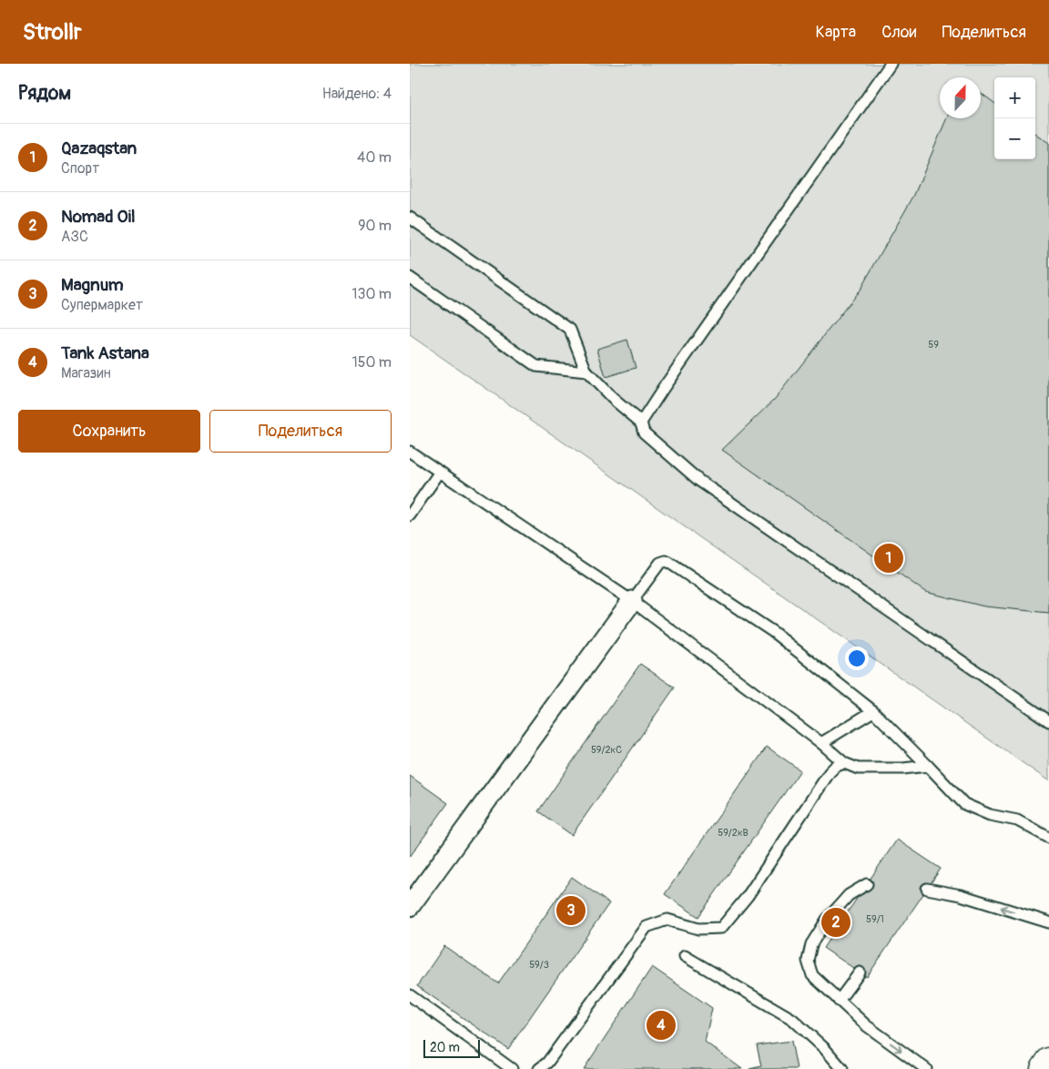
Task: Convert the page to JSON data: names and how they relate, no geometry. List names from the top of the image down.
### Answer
{
  "house_numbers": [
    "59",
    "59/2кС",
    "59/2кВ",
    "59/1",
    "59/3"
  ],
  "scale_bar": "20 m",
  "north": "top",
  "page": {
    "header": "Strollr",
    "nav": ["Карта", "Слои", "Поделиться"],
    "heading": ["Рядом", "Найдено: 4"],
    "map_buttons": ["+", "−"],
    "list": [
      {
        "mark": "1",
        "name": "Qazaqstan",
        "note": "Спорт",
        "value": "40 m"
      },
      {
        "mark": "2",
        "name": "Nomad Oil",
        "note": "АЗС",
        "value": "90 m"
      },
      {
        "mark": "3",
        "name": "Magnum",
        "note": "Супермаркет",
        "value": "130 m"
      },
      {
        "mark": "4",
        "name": "Tank Astana",
        "note": "Магазин",
        "value": "150 m"
      }
    ],
    "buttons": ["Сохранить", "Поделиться"],
    "pins": [
      "1",
      "3",
      "2",
      "4"
    ],
    "scale": "20 m"
  }
}
